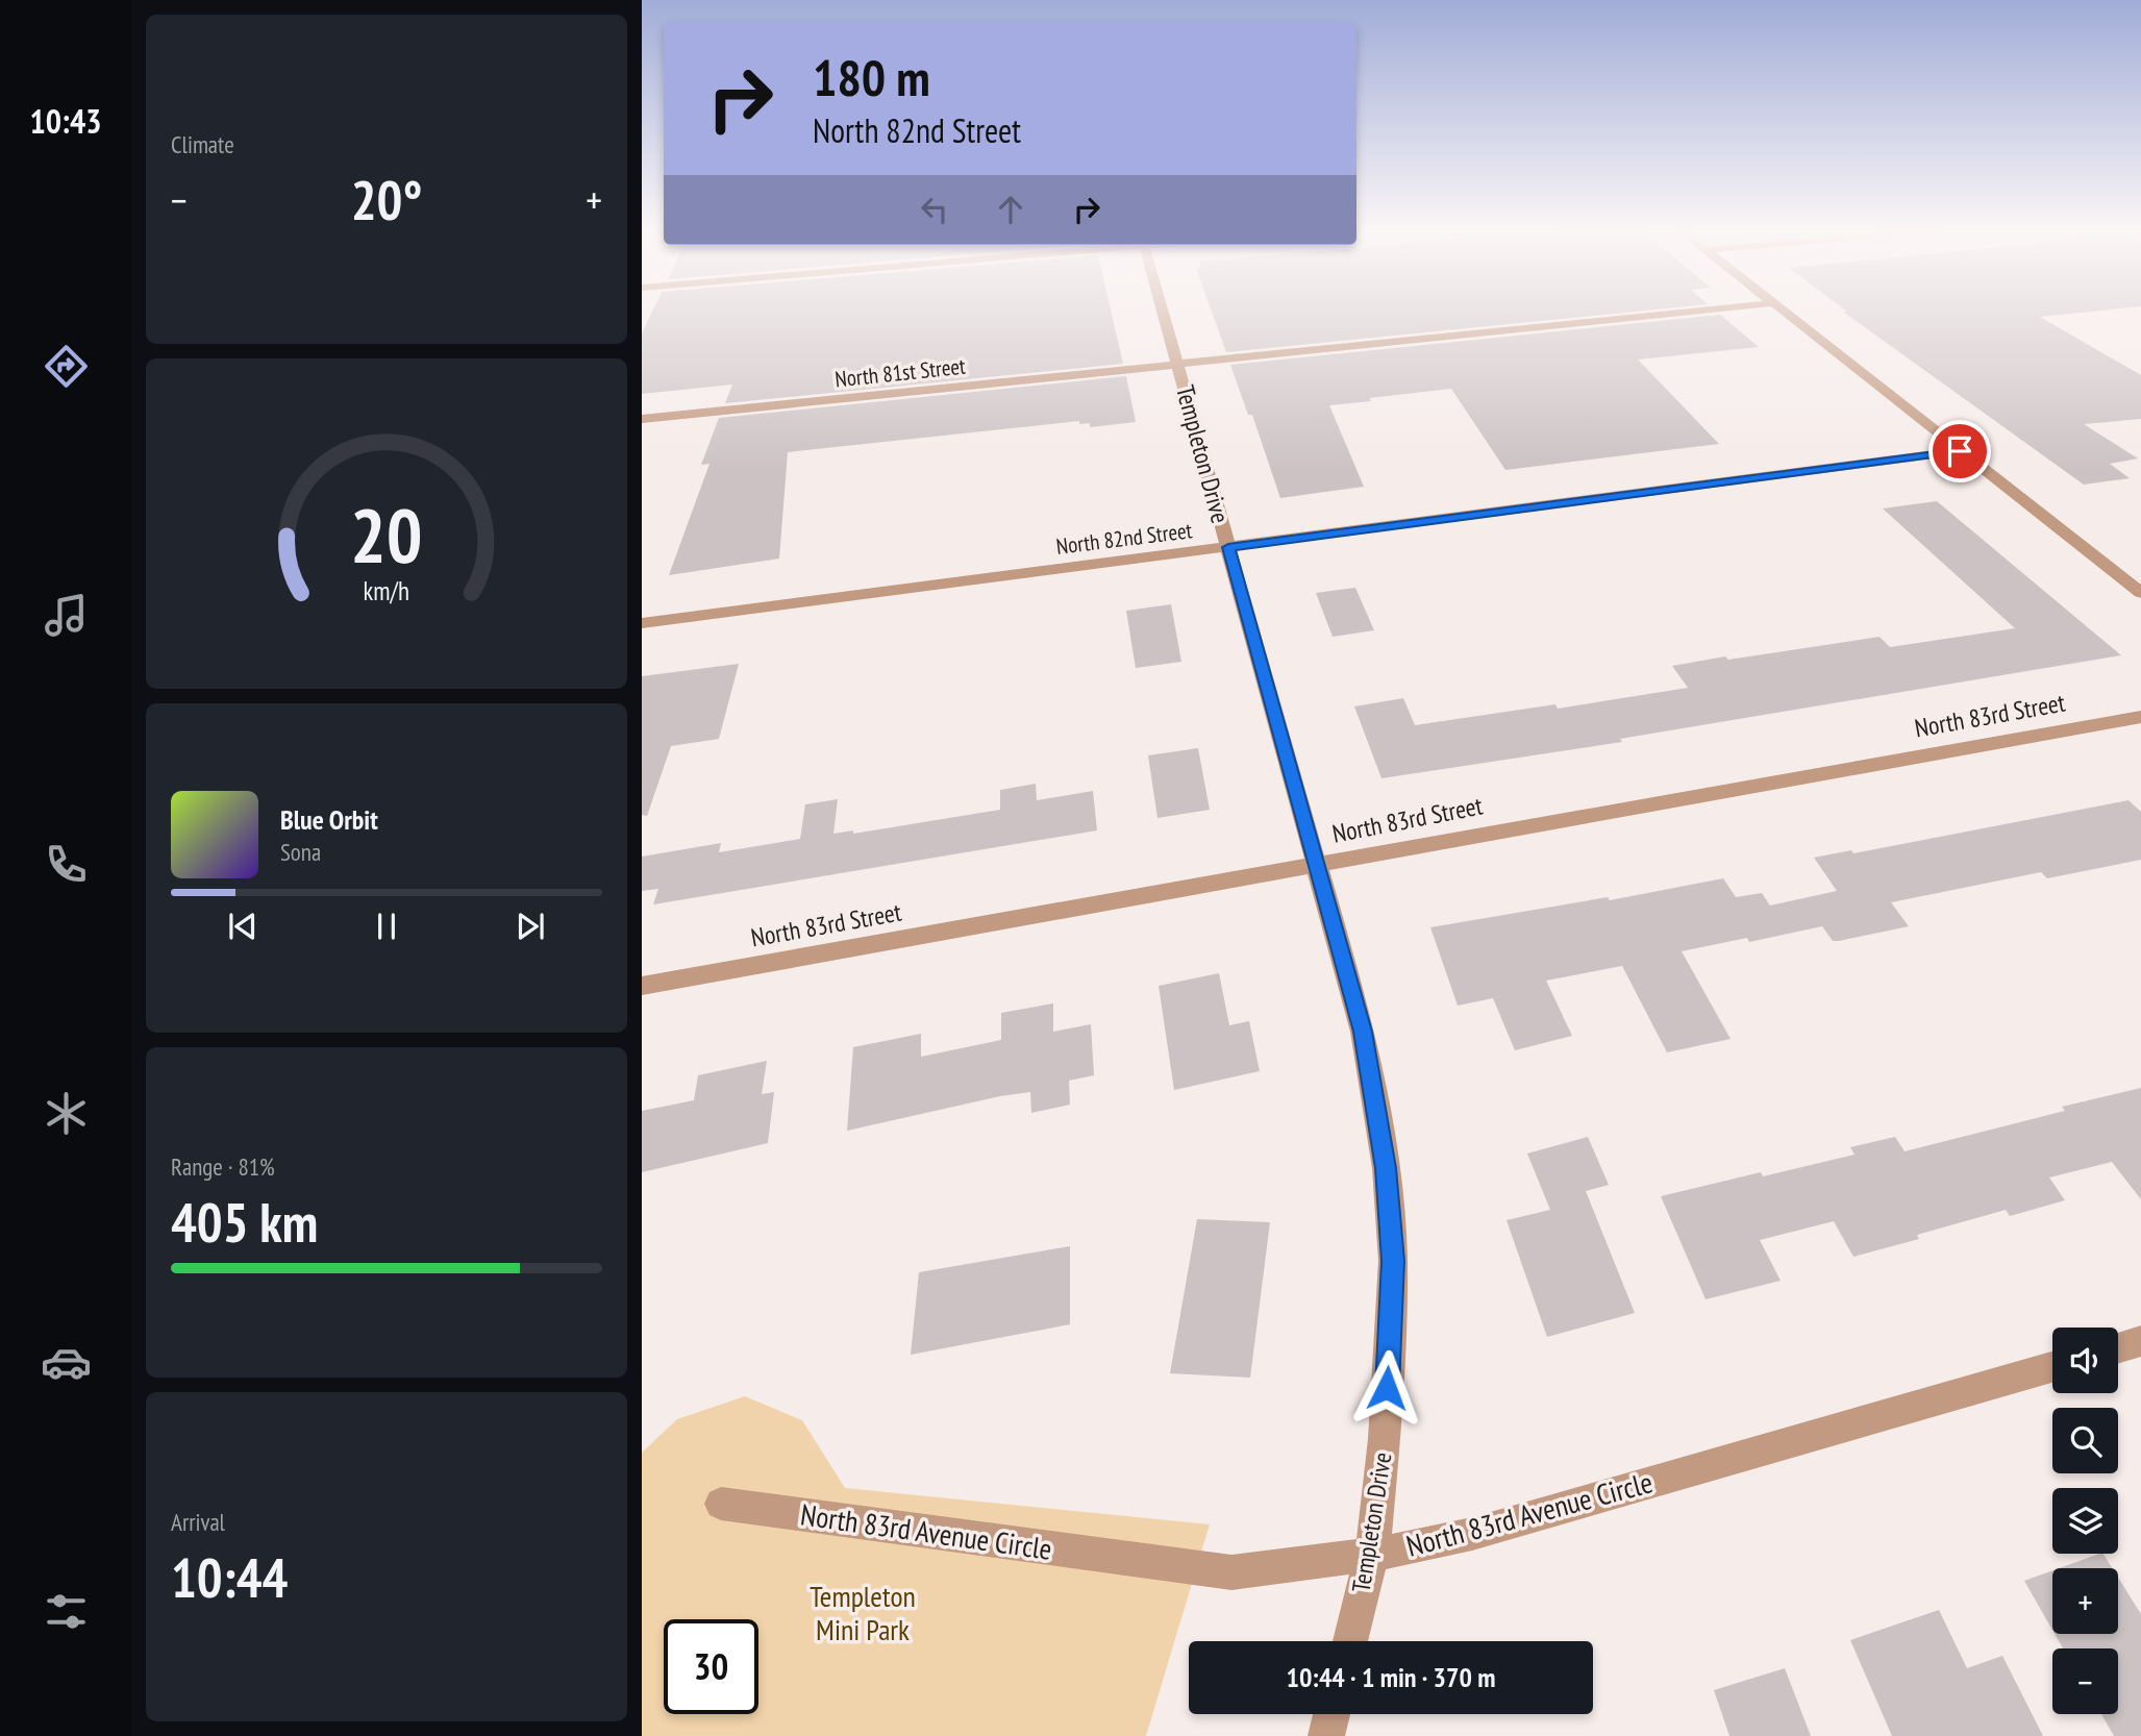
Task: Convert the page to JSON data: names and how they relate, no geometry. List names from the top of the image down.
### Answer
{
  "streets": {
    "street": [
      "North 81st Street",
      "Templeton Drive",
      "North 82nd Street",
      "North 83rd Street",
      "North 83rd Avenue Circle"
    ]
  },
  "crossings": [
    ["North 81st Street", "Templeton Drive"],
    ["Templeton Drive", "North 82nd Street"],
    ["Templeton Drive", "North 83rd Street"],
    ["Templeton Drive", "North 83rd Avenue Circle"]
  ],
  "parks": ["Templeton Mini Park"],
  "page": {
    "tabs": "10:43",
    "tile": [
      "Climate",
      ["Range · 81%", "405 km"],
      ["Arrival", "10:44"]
    ],
    "turn": ["180 m", "North 82nd Street"],
    "heat": ["−", "20°", "+"],
    "song": ["Blue Orbit", "Sona"],
    "map_buttons": ["+", "−"],
    "limit": "30",
    "trip": "10:44 · 1 min · 370 m",
    "gauge": ["20", "km/h"]
  }
}
